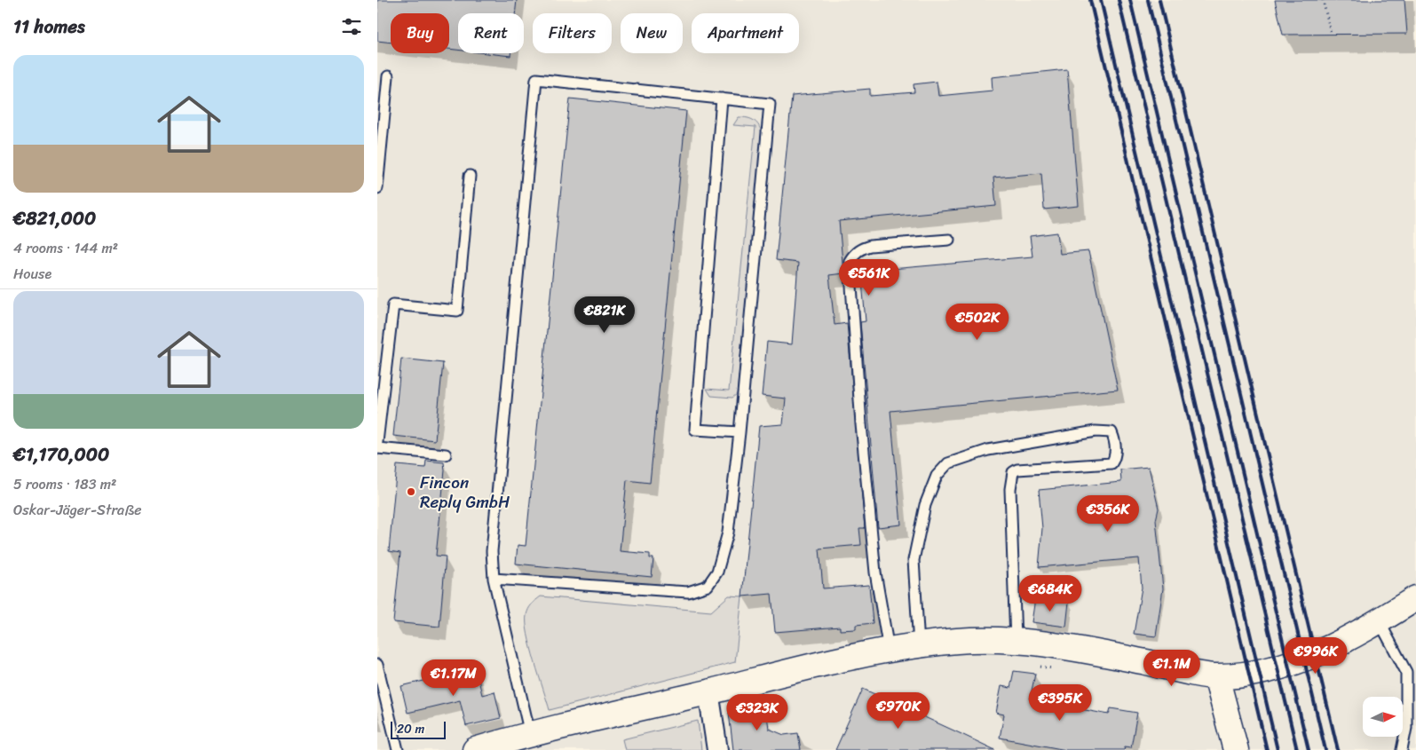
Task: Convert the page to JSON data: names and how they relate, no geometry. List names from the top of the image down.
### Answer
{
  "places": ["Fincon Reply GmbH"],
  "scale_bar": "20 m",
  "north": "right",
  "page": {
    "heading": "11 homes",
    "chip": [
      "Buy",
      "Rent",
      "Filters",
      "New",
      "Apartment"
    ],
    "list": [
      {
        "name": "€821,000",
        "note": "4 rooms · 144 m² · House"
      },
      {
        "name": "€1,170,000",
        "note": "5 rooms · 183 m² · Oskar-Jäger-Straße"
      }
    ],
    "price": [
      "€561K",
      "€821K",
      "€502K",
      "€356K",
      "€684K",
      "€996K",
      "€1.1M",
      "€1.17M",
      "€395K",
      "€970K",
      "€323K"
    ],
    "scale": "20 m"
  }
}
